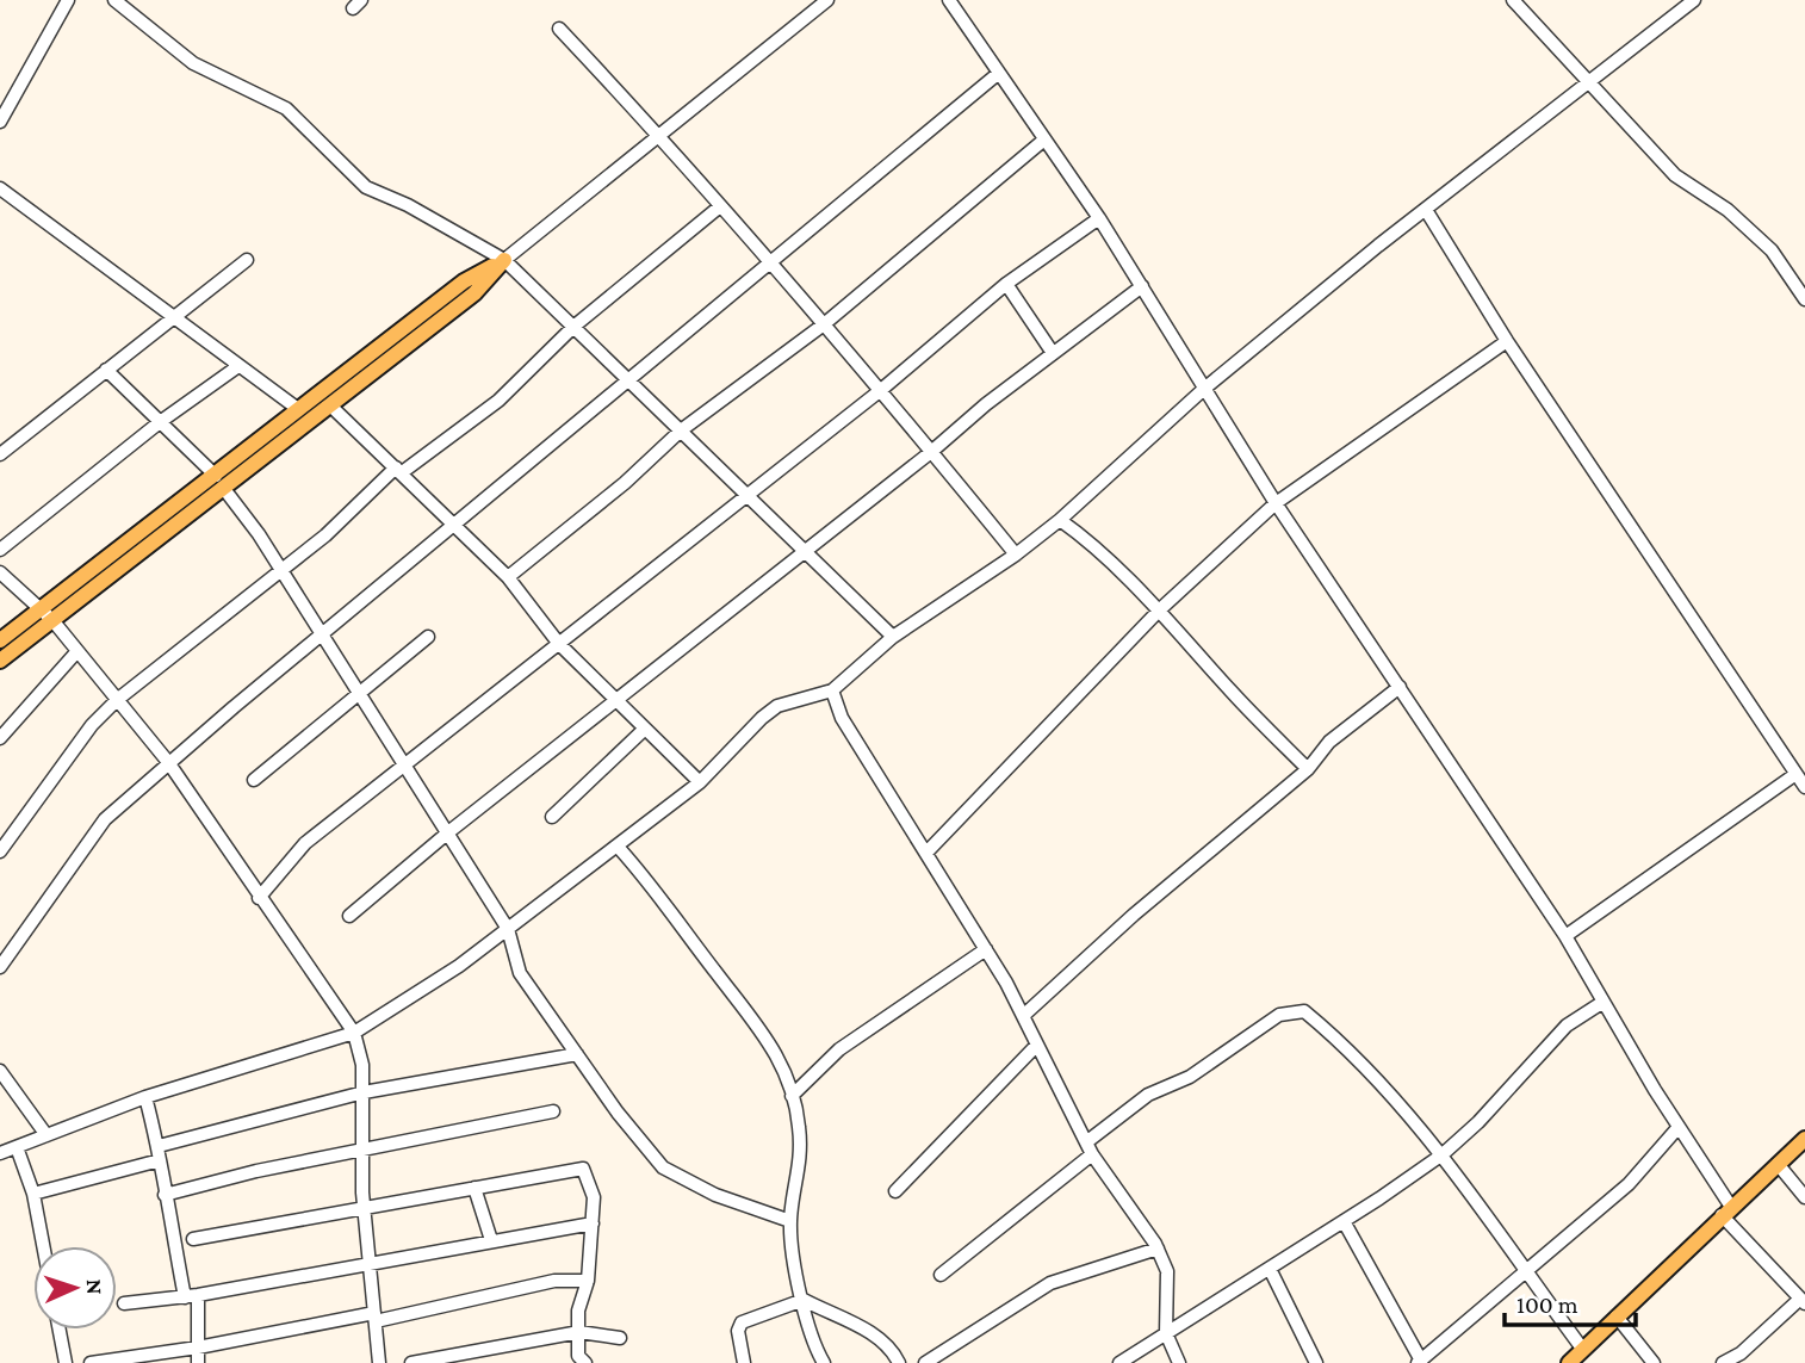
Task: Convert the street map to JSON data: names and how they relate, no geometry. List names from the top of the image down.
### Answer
{
  "scale_bar": "100 m",
  "north": "right"
}
